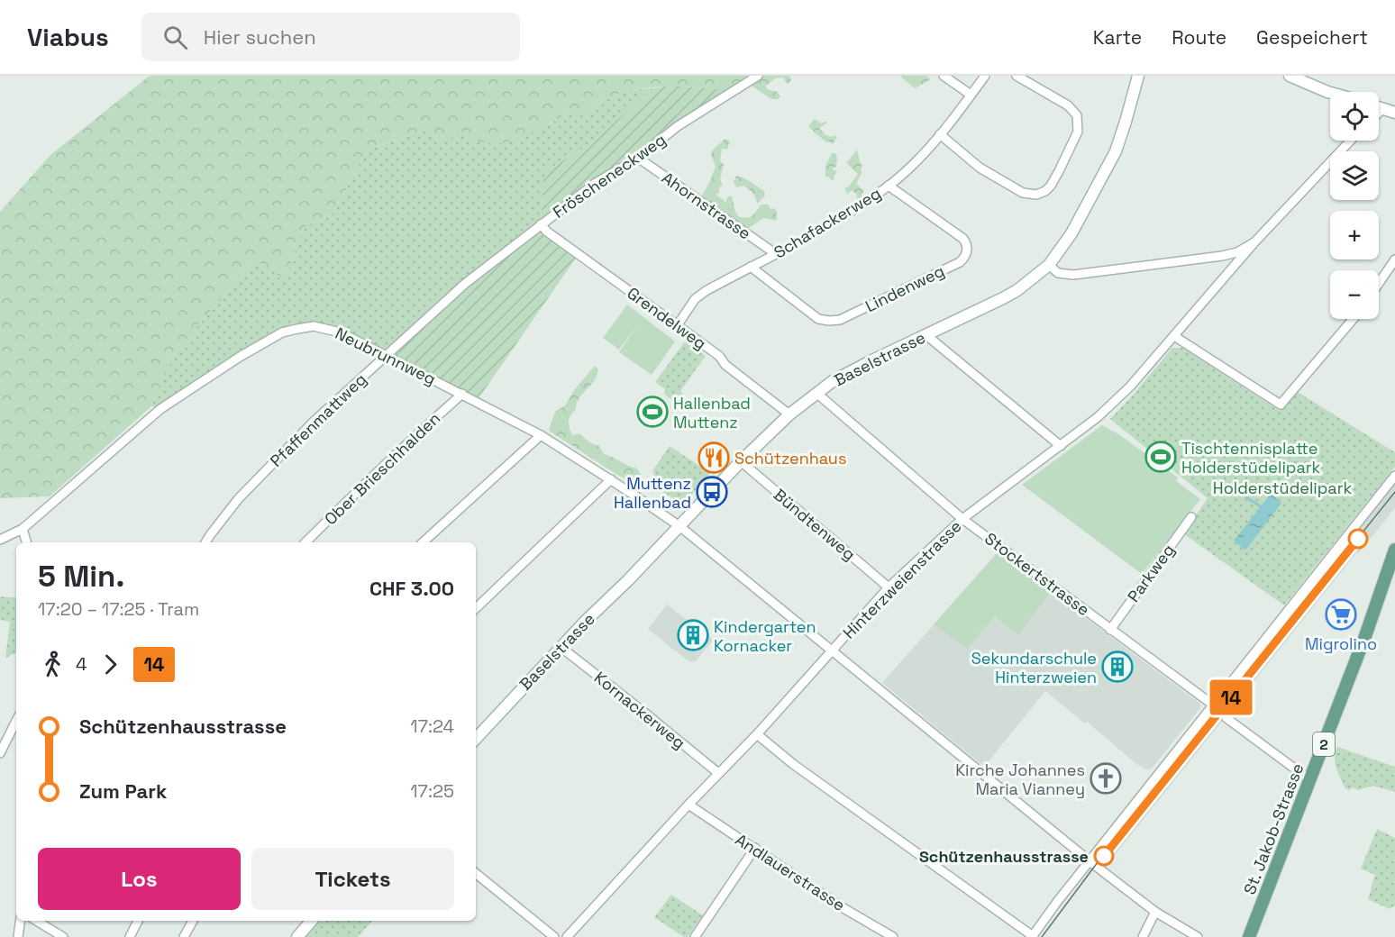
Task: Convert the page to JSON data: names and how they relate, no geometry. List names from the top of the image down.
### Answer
{
  "streets": {
    "main road": ["2", "St. Jakob-Strasse"],
    "street": [
      "Fröscheneckweg",
      "Ahornstrasse",
      "Schafackerweg",
      "Lindenweg",
      "Grendelweg",
      "Neubrunnweg",
      "Baselstrasse",
      "Pfaffenmattweg",
      "Ober Brieschhalden",
      "Bündtenweg",
      "Parkweg",
      "Stockertstrasse",
      "Hinterzweienstrasse",
      "Kornackerweg",
      "Andlauerstrasse"
    ]
  },
  "crossings": [
    ["Fröscheneckweg", "Ahornstrasse"],
    ["Fröscheneckweg", "Grendelweg"],
    ["Fröscheneckweg", "Pfaffenmattweg"],
    ["Ahornstrasse", "Schafackerweg"],
    ["Schafackerweg", "Lindenweg"],
    ["Schafackerweg", "Grendelweg"],
    ["Grendelweg", "Baselstrasse"],
    ["Neubrunnweg", "Baselstrasse"],
    ["Neubrunnweg", "Pfaffenmattweg"],
    ["Neubrunnweg", "Ober Brieschhalden"],
    ["Baselstrasse", "Bündtenweg"],
    ["Baselstrasse", "Stockertstrasse"],
    ["Baselstrasse", "Kornackerweg"],
    ["Bündtenweg", "Hinterzweienstrasse"],
    ["Parkweg", "Stockertstrasse"],
    ["Stockertstrasse", "Hinterzweienstrasse"],
    ["Hinterzweienstrasse", "Kornackerweg"],
    ["Hinterzweienstrasse", "Andlauerstrasse"]
  ],
  "parks": ["Holderstüdelipark"],
  "places": {
    "sports": ["Hallenbad Muttenz", "Tischtennisplatte Holderstüdelipark"],
    "restaurant": ["Schützenhaus"],
    "bus stop": ["Muttenz Hallenbad"],
    "supermarket": ["Migrolino"],
    "building": ["Kindergarten Kornacker", "Sekundarschule Hinterzweien"],
    "church": ["Kirche Johannes Maria Vianney"],
    "other": ["Schützenhausstrasse"]
  },
  "lines": ["tram line 14"],
  "page": {
    "header": "Viabus",
    "search": "Hier suchen",
    "nav": ["Karte", "Route", "Gespeichert"],
    "on_map": "14",
    "map_buttons": ["+", "−"],
    "heading": ["5 Min.", "17:20 – 17:25 · Tram", "CHF 3.00"],
    "legs": ["4", "14"],
    "list": [
      {
        "name": "Schützenhausstrasse",
        "value": "17:24"
      },
      {
        "name": "Zum Park",
        "value": "17:25"
      }
    ],
    "buttons": ["Los", "Tickets"]
  }
}
